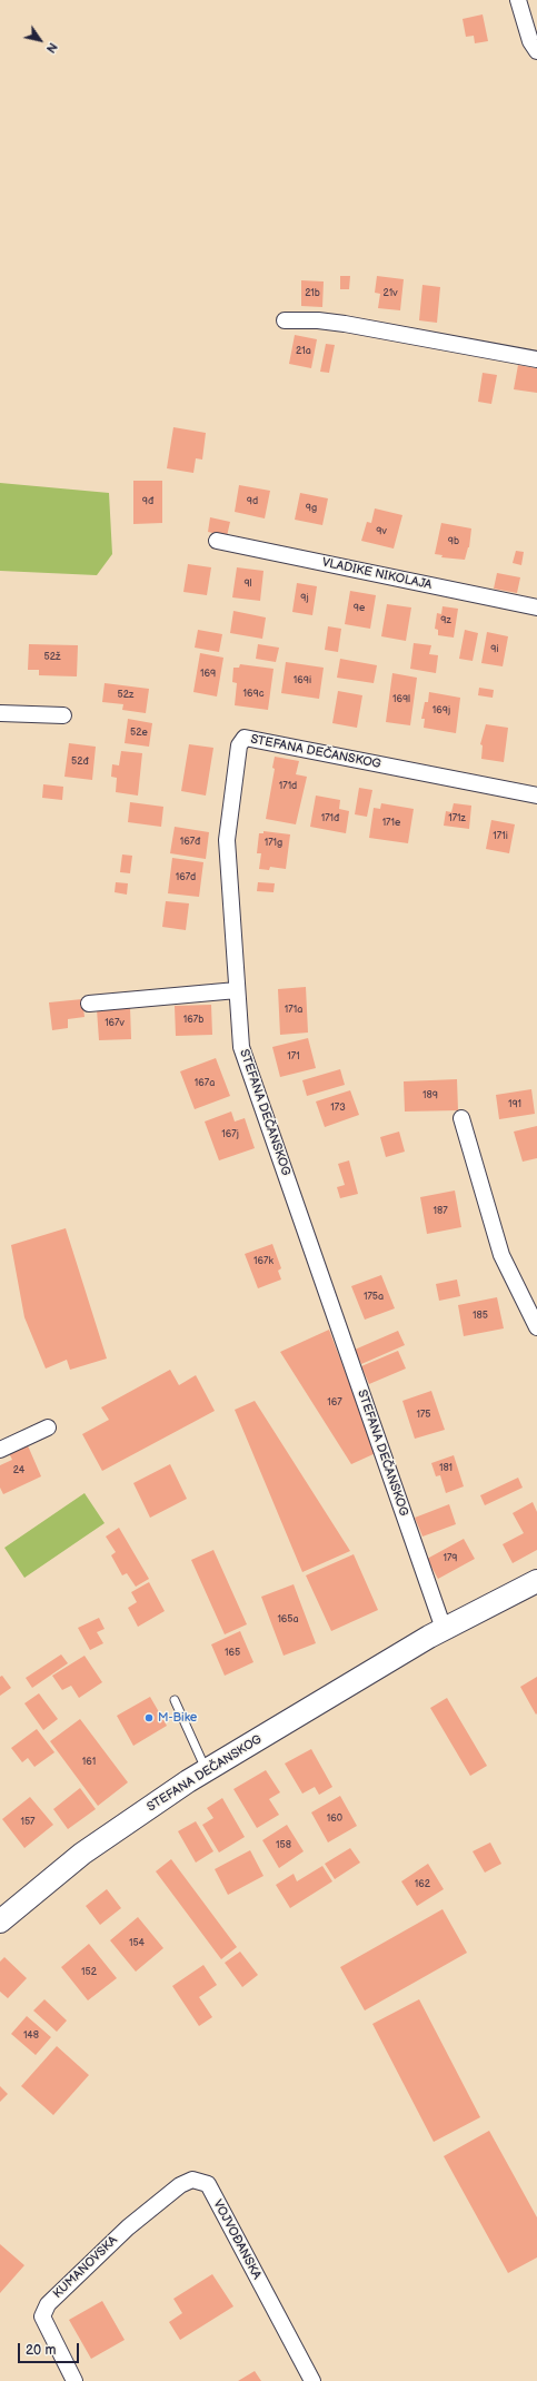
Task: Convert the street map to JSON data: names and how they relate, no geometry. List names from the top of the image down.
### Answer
{
  "streets": {
    "main road": ["STEFANA DEČANSKOG"],
    "street": ["VLADIKE NIKOLAJA", "VOJVOĐANSKA", "KUMANOVSKA"]
  },
  "crossings": [
    ["VOJVOĐANSKA", "KUMANOVSKA"]
  ],
  "places": ["M-Bike"],
  "house_numbers": [
    "21b",
    "21v",
    "21a",
    "9đ",
    "9d",
    "9g",
    "9v",
    "9b",
    "9l",
    "9j",
    "9e",
    "9z",
    "9i",
    "52ž",
    "169",
    "169i",
    "169c",
    "52z",
    "169l",
    "169j",
    "52e",
    "52đ",
    "171d",
    "171đ",
    "171z",
    "171e",
    "171i",
    "167đ",
    "171g",
    "167d",
    "171a",
    "167b",
    "167v",
    "171",
    "167a",
    "189",
    "191",
    "173",
    "167j",
    "187",
    "167k",
    "175a",
    "185",
    "167",
    "175",
    "181",
    "24",
    "179",
    "165a",
    "165",
    "161",
    "160",
    "157",
    "158",
    "162",
    "154",
    "152",
    "148"
  ],
  "scale_bar": "20 m",
  "north": "bottom right"
}
